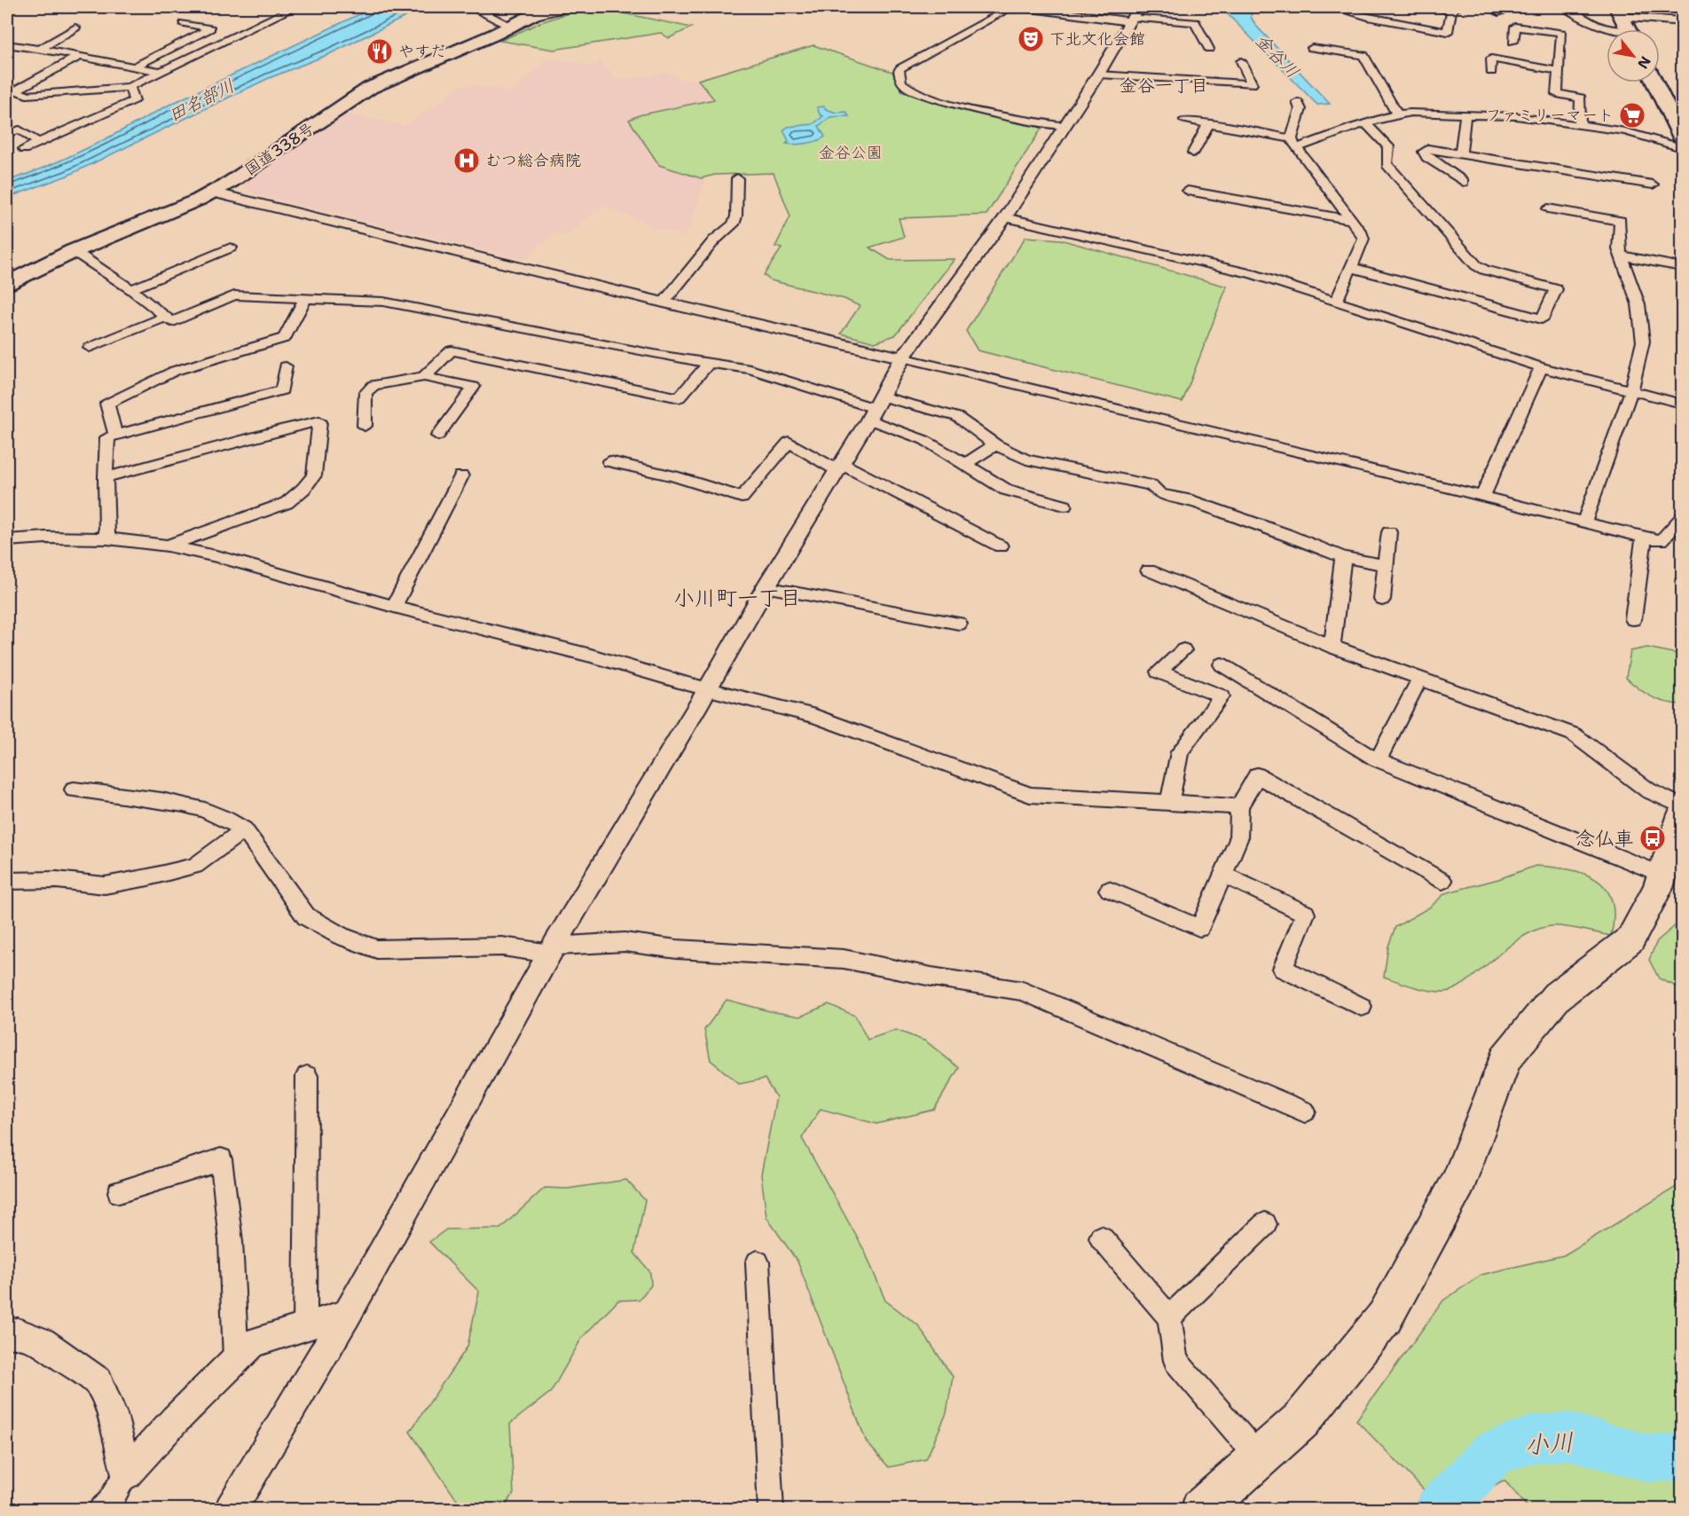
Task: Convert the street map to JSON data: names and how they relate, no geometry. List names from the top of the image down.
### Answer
{
  "streets": {
    "highway": ["国道338号"]
  },
  "districts": ["金谷一丁目", "小川町一丁目"],
  "water": ["金谷川", "田名部川", "小川"],
  "parks": ["金谷公園"],
  "places": {
    "theatre": ["下北文化会館"],
    "restaurant": ["やすだ"],
    "supermarket": ["ファミリーマート"],
    "hospital": ["むつ総合病院"],
    "bus stop": ["念仏車"]
  },
  "north": "bottom right"
}
